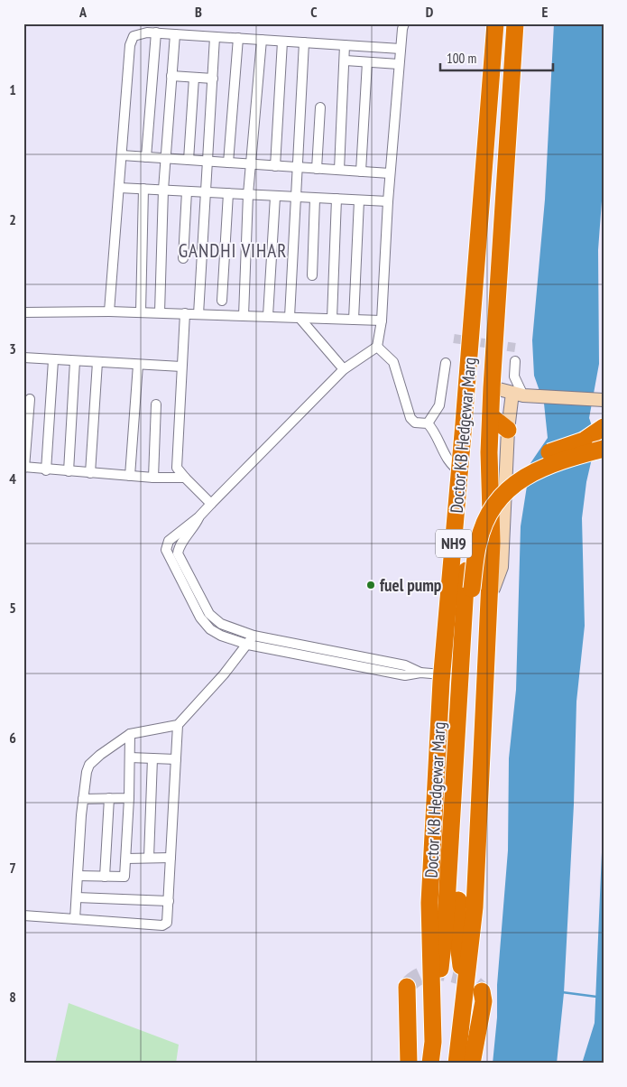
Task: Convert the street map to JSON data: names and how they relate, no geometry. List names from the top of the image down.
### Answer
{
  "streets": {
    "highway": ["Doctor KB Hedgewar Marg", "NH9"]
  },
  "districts": ["GANDHI VIHAR"],
  "places": ["fuel pump"],
  "scale_bar": "100 m",
  "grid": {
    "columns": [
      "A",
      "B",
      "C",
      "D",
      "E"
    ],
    "rows": [
      "1",
      "2",
      "3",
      "4",
      "5",
      "6",
      "7",
      "8"
    ]
  }
}
